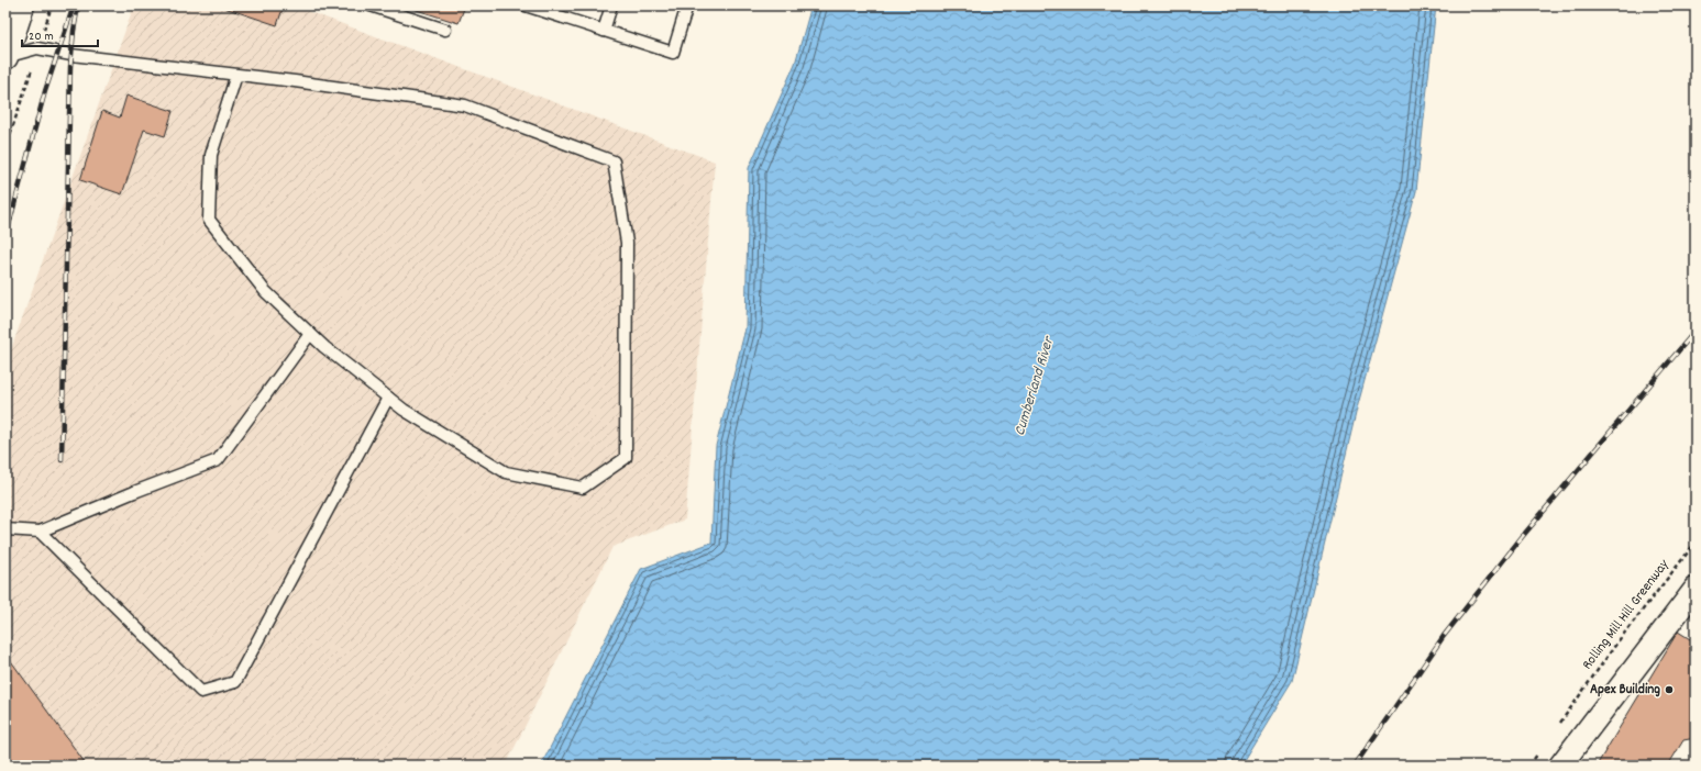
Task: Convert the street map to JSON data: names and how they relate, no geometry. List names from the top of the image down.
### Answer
{
  "streets": {
    "path": ["Rolling Mill Hill Greenway"]
  },
  "water": ["Cumberland River"],
  "places": ["Apex Building"],
  "scale_bar": "20 m"
}
